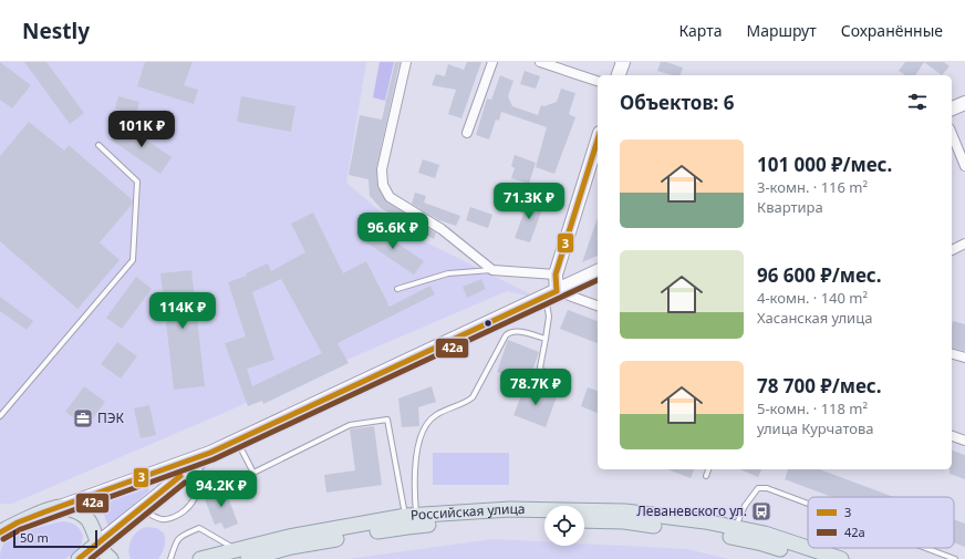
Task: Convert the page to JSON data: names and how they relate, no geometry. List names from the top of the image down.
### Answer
{
  "streets": {
    "main road": ["Российская улица"]
  },
  "places": {
    "office": ["ПЭК"],
    "bus stop": ["Леваневского ул."]
  },
  "lines": ["transit line 3", "transit line 42a"],
  "legend": ["3", "42a"],
  "scale_bar": "50 m",
  "page": {
    "header": "Nestly",
    "nav": ["Карта", "Маршрут", "Сохранённые"],
    "heading": "Объектов: 6",
    "price": [
      "101K ₽",
      "71.3K ₽",
      "96.6K ₽",
      "114K ₽",
      "78.7K ₽",
      "94.2K ₽"
    ],
    "list": [
      {
        "name": "101 000 ₽/мес.",
        "note": "3-комн. · 116 m² · Квартира"
      },
      {
        "name": "96 600 ₽/мес.",
        "note": "4-комн. · 140 m² · Хасанская улица"
      },
      {
        "name": "78 700 ₽/мес.",
        "note": "5-комн. · 118 m² · улица Курчатова"
      }
    ],
    "scale": "50 m"
  }
}
